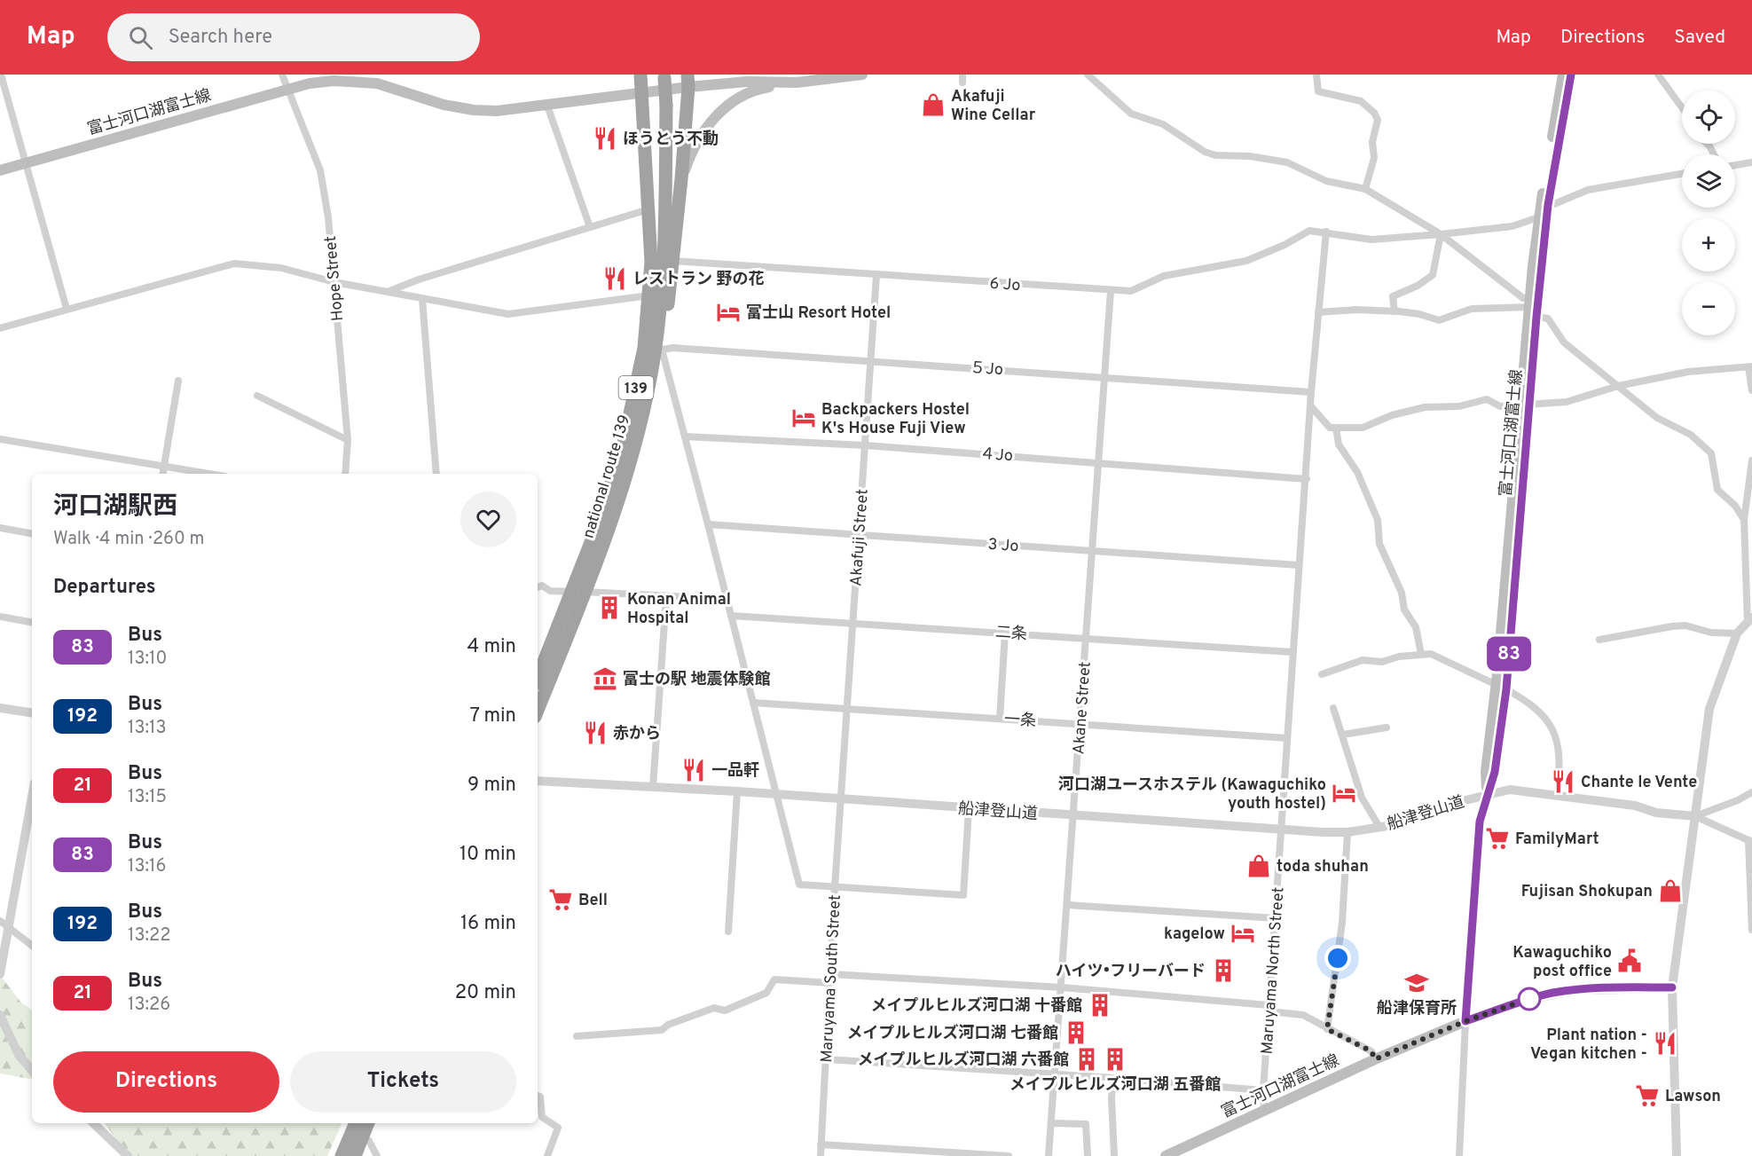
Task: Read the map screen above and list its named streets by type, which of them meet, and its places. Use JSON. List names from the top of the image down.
{
  "streets": {
    "highway": ["139", "national route 139"],
    "main road": ["富士河口湖富士線"],
    "street": [
      "Hope Street",
      "6 Jo",
      "５Jo",
      "４Jo",
      "Akafuji Street",
      "3 Jo",
      "二条",
      "Akane Street",
      "一条",
      "船津登山道",
      "Maruyama North Street",
      "Maruyama South Street"
    ]
  },
  "crossings": [
    ["富士河口湖富士線", "Hope Street"],
    ["富士河口湖富士線", "6 Jo"],
    ["富士河口湖富士線", "national route 139"],
    ["富士河口湖富士線", "船津登山道"],
    ["富士河口湖富士線", "Maruyama North Street"],
    ["6 Jo", "Akafuji Street"],
    ["6 Jo", "Akane Street"],
    ["6 Jo", "Maruyama North Street"],
    ["５Jo", "Akafuji Street"],
    ["５Jo", "Akane Street"],
    ["５Jo", "Maruyama North Street"],
    ["４Jo", "Akafuji Street"],
    ["４Jo", "Akane Street"],
    ["４Jo", "Maruyama North Street"],
    ["Akafuji Street", "3 Jo"],
    ["Akafuji Street", "二条"],
    ["Akafuji Street", "一条"],
    ["Akafuji Street", "船津登山道"],
    ["Akafuji Street", "Maruyama South Street"],
    ["3 Jo", "Akane Street"],
    ["3 Jo", "Maruyama North Street"],
    ["二条", "Akane Street"],
    ["二条", "Maruyama North Street"],
    ["Akane Street", "一条"],
    ["Akane Street", "船津登山道"],
    ["一条", "Maruyama North Street"],
    ["船津登山道", "Maruyama North Street"],
    ["船津登山道", "Maruyama South Street"]
  ],
  "places": {
    "shop": ["Akafuji Wine Cellar", "toda shuhan", "Fujisan Shokupan"],
    "restaurant": [
      "ほうとう不動",
      "レストラン 野の花",
      "赤から",
      "一品軒",
      "Chante le Vente",
      "Plant nation - Vegan kitchen -"
    ],
    "hotel": [
      "富士山 Resort Hotel",
      "Backpackers Hostel K's House Fuji View",
      "河口湖ユースホステル (Kawaguchiko youth hostel)",
      "kagelow"
    ],
    "building": [
      "Konan Animal Hospital",
      "ハイツ•フリーバード",
      "メイプルヒルズ河口湖 十番館",
      "メイプルヒルズ河口湖 七番館",
      "メイプルヒルズ河口湖 六番館",
      "メイプルヒルズ河口湖 五番館"
    ],
    "museum": ["富士の駅 地震体験館"],
    "supermarket": ["FamilyMart", "Bell", "Lawson"],
    "public building": ["Kawaguchiko post office"],
    "school or university": ["船津保育所"]
  },
  "lines": ["bus line 83"],
  "page": {
    "header": "Map",
    "search": "Search here",
    "nav": ["Map", "Directions", "Saved"],
    "on_map": "83",
    "map_buttons": ["+", "−"],
    "heading": [
      ["河口湖駅西", "Walk · 4 min · 260 m"],
      "Departures"
    ],
    "list": [
      {
        "mark": "83",
        "name": "Bus",
        "note": "13:10",
        "value": "4 min"
      },
      {
        "mark": "192",
        "name": "Bus",
        "note": "13:13",
        "value": "7 min"
      },
      {
        "mark": "21",
        "name": "Bus",
        "note": "13:15",
        "value": "9 min"
      },
      {
        "mark": "83",
        "name": "Bus",
        "note": "13:16",
        "value": "10 min"
      },
      {
        "mark": "192",
        "name": "Bus",
        "note": "13:22",
        "value": "16 min"
      },
      {
        "mark": "21",
        "name": "Bus",
        "note": "13:26",
        "value": "20 min"
      }
    ],
    "buttons": ["Directions", "Tickets"]
  }
}
